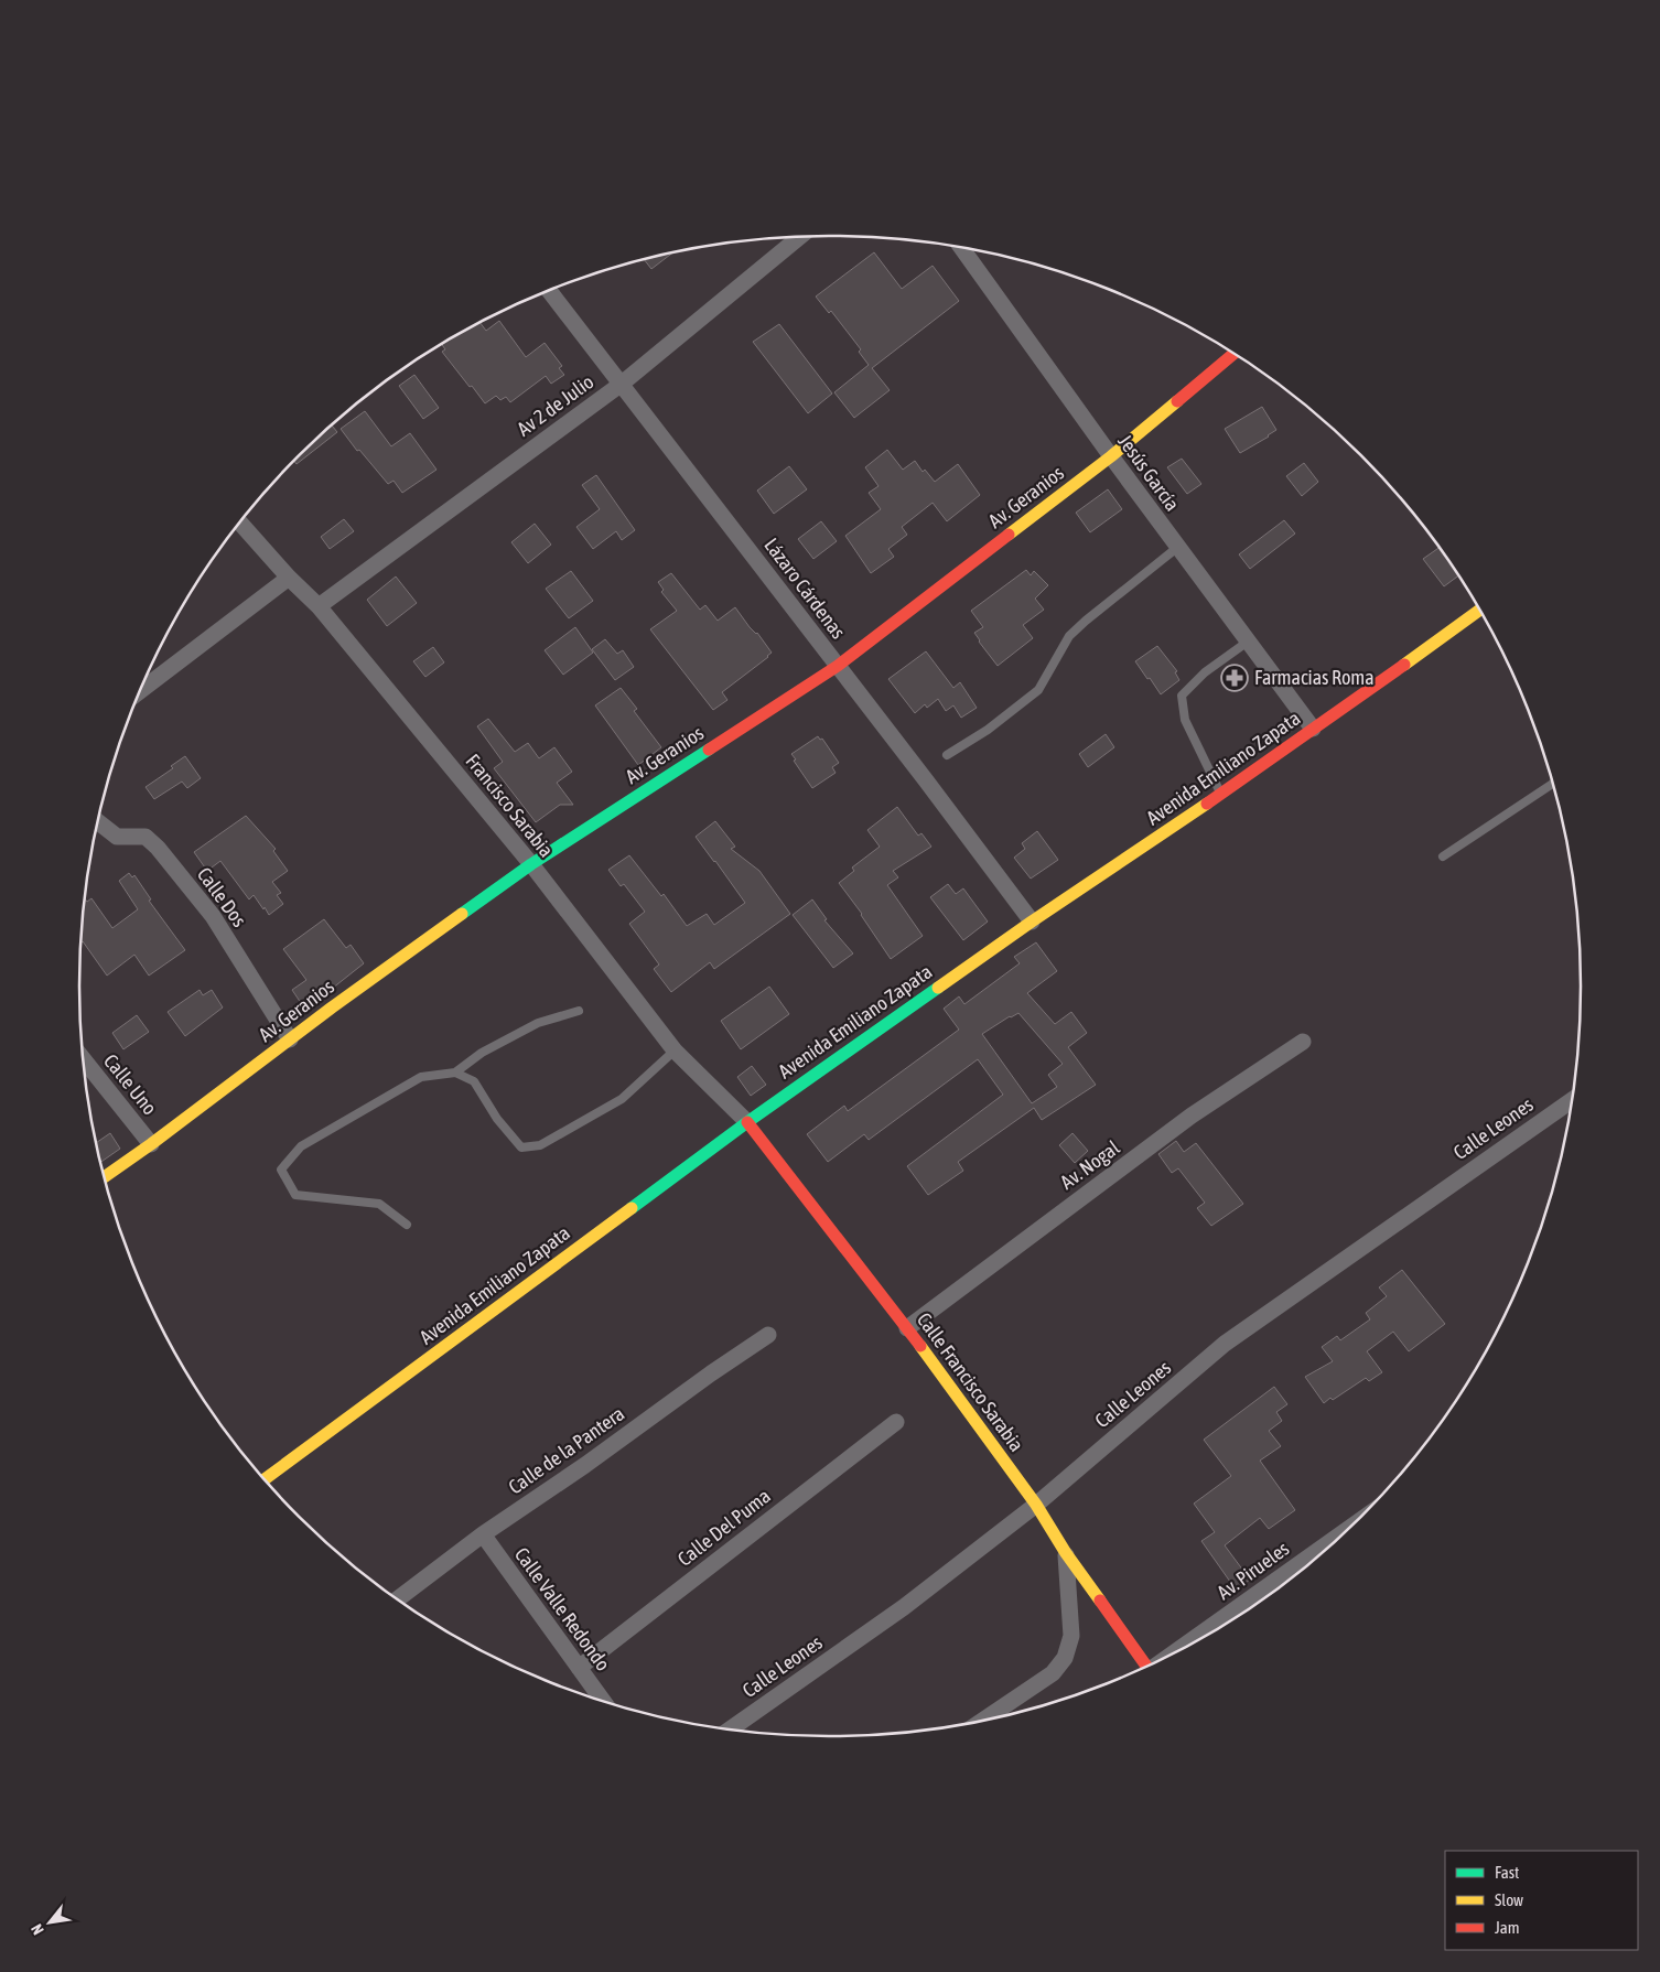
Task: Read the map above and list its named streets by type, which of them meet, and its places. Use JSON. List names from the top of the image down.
{
  "streets": {
    "street": [
      "Av 2 de Julio",
      "Jesús García",
      "Av. Geranios",
      "Lázaro Cárdenas",
      "Avenida Emiliano Zapata",
      "Francisco Sarabia",
      "Calle Dos",
      "Calle Uno",
      "Calle Leones",
      "Av. Nogal",
      "Calle Francisco Sarabia",
      "Calle de la Pantera",
      "Calle Del Puma",
      "Av. Pirueles",
      "Calle Valle Redondo"
    ]
  },
  "crossings": [
    ["Av 2 de Julio", "Lázaro Cárdenas"],
    ["Av 2 de Julio", "Francisco Sarabia"],
    ["Jesús García", "Av. Geranios"],
    ["Jesús García", "Avenida Emiliano Zapata"],
    ["Av. Geranios", "Lázaro Cárdenas"],
    ["Av. Geranios", "Francisco Sarabia"],
    ["Av. Geranios", "Calle Dos"],
    ["Av. Geranios", "Calle Uno"],
    ["Lázaro Cárdenas", "Avenida Emiliano Zapata"],
    ["Avenida Emiliano Zapata", "Francisco Sarabia"],
    ["Avenida Emiliano Zapata", "Calle Francisco Sarabia"],
    ["Francisco Sarabia", "Calle Francisco Sarabia"],
    ["Calle Leones", "Calle Francisco Sarabia"],
    ["Av. Nogal", "Calle Francisco Sarabia"],
    ["Calle de la Pantera", "Calle Valle Redondo"],
    ["Calle Del Puma", "Calle Valle Redondo"]
  ],
  "places": {
    "pharmacy": ["Farmacias Roma"]
  },
  "legend": ["Fast", "Slow", "Jam"],
  "north": "bottom left"
}
